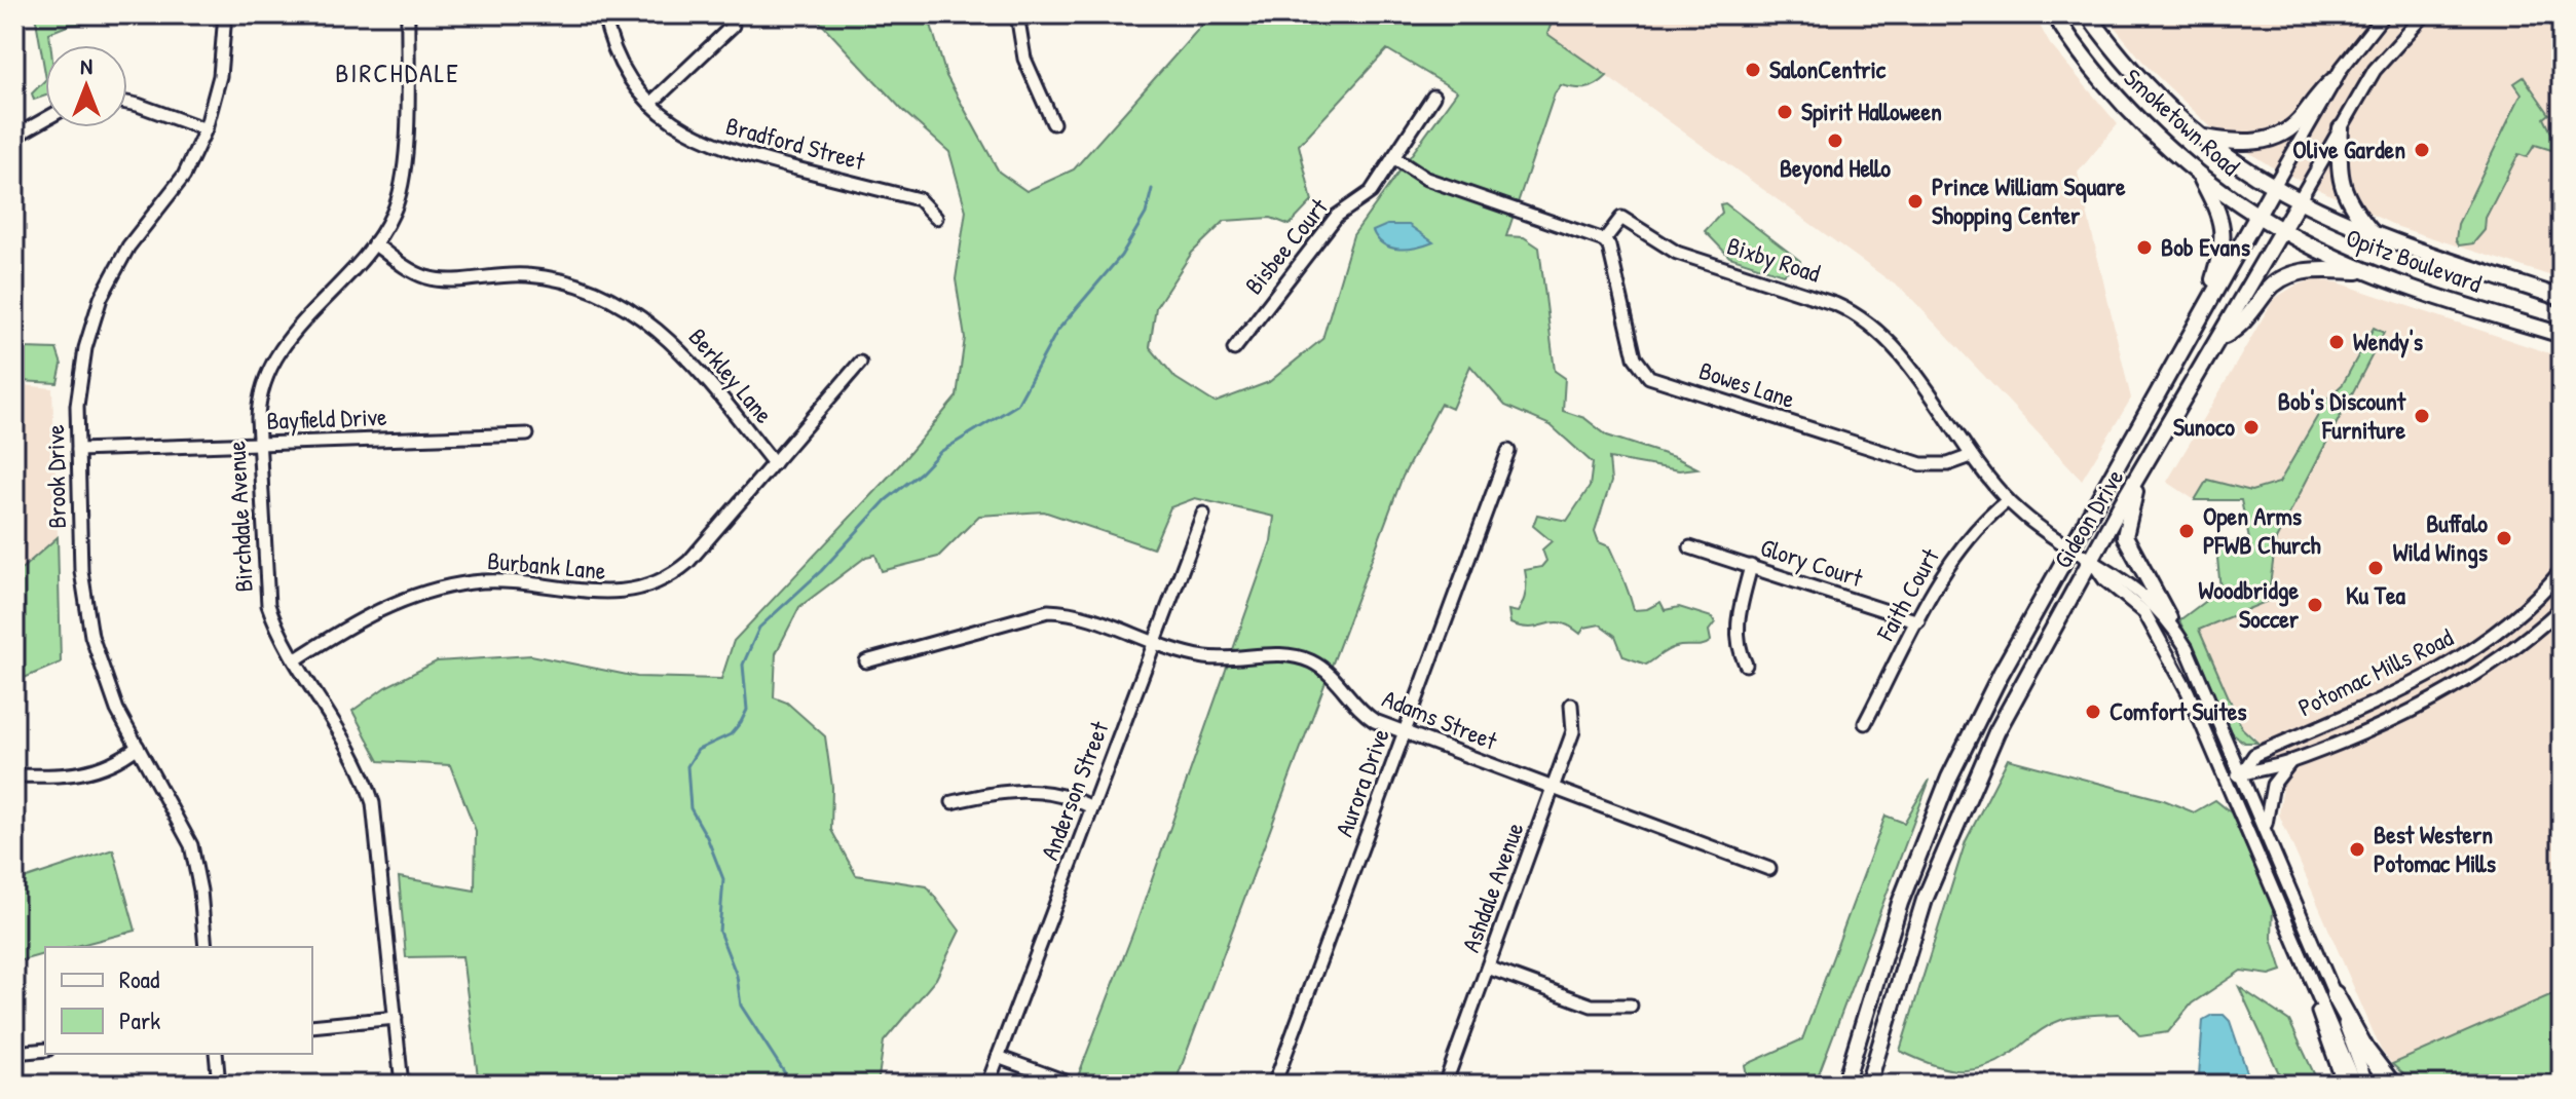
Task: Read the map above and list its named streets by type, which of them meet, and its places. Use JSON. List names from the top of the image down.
{
  "streets": {
    "main road": ["Smoketown Road", "Opitz Boulevard", "Gideon Drive"],
    "street": [
      "Bradford Street",
      "Bisbee Court",
      "Bixby Road",
      "Berkley Lane",
      "Bowes Lane",
      "Bayfield Drive",
      "Brook Drive",
      "Birchdale Avenue",
      "Glory Court",
      "Burbank Lane",
      "Faith Court",
      "Potomac Mills Road",
      "Adams Street",
      "Aurora Drive",
      "Anderson Street",
      "Ashdale Avenue"
    ]
  },
  "crossings": [
    ["Smoketown Road", "Opitz Boulevard"],
    ["Smoketown Road", "Gideon Drive"],
    ["Bixby Road", "Bowes Lane"],
    ["Bixby Road", "Gideon Drive"],
    ["Bixby Road", "Faith Court"],
    ["Opitz Boulevard", "Gideon Drive"],
    ["Berkley Lane", "Birchdale Avenue"],
    ["Berkley Lane", "Burbank Lane"],
    ["Bayfield Drive", "Brook Drive"],
    ["Bayfield Drive", "Birchdale Avenue"],
    ["Birchdale Avenue", "Burbank Lane"],
    ["Glory Court", "Faith Court"],
    ["Adams Street", "Aurora Drive"],
    ["Adams Street", "Anderson Street"],
    ["Adams Street", "Ashdale Avenue"]
  ],
  "districts": ["BIRCHDALE"],
  "places": [
    "SalonCentric",
    "Spirit Halloween",
    "Beyond Hello",
    "Olive Garden",
    "Prince William Square Shopping Center",
    "Bob Evans",
    "Wendy's",
    "Bob's Discount Furniture",
    "Sunoco",
    "Open Arms PFWB Church",
    "Buffalo Wild Wings",
    "Ku Tea",
    "Woodbridge Soccer",
    "Comfort Suites",
    "Best Western Potomac Mills"
  ],
  "legend": ["Road", "Park"],
  "north": "top"
}
